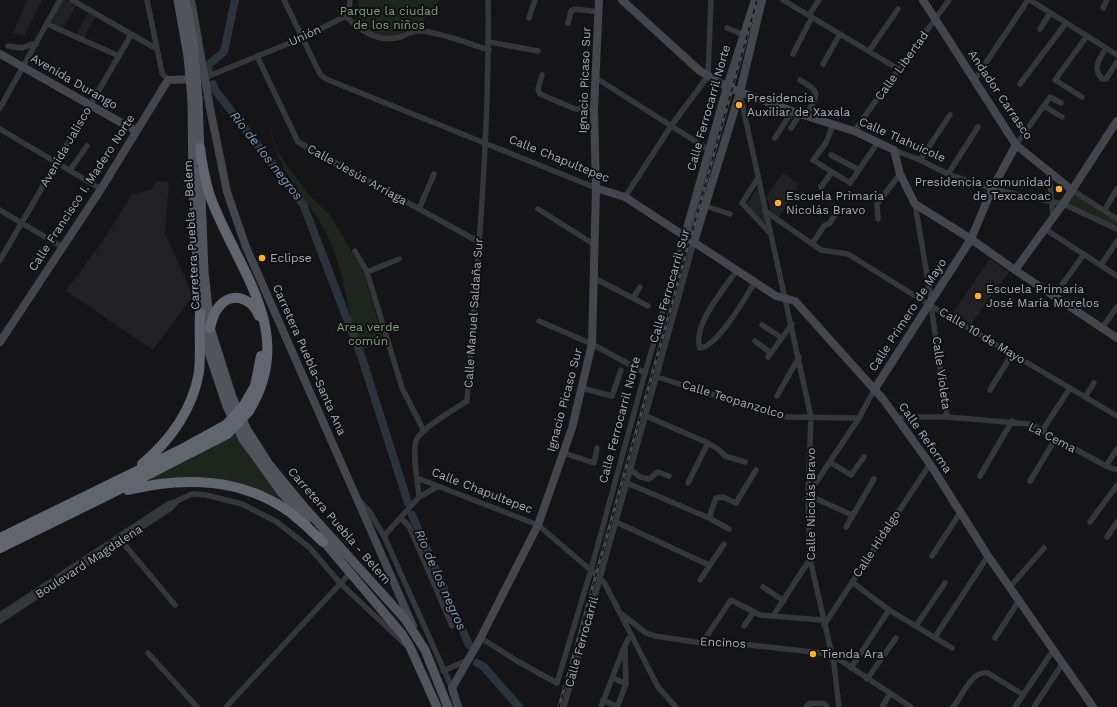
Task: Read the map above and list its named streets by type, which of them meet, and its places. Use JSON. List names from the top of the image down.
{
  "streets": {
    "main road": [
      "Ignacio Picaso Sur",
      "Avenida Durango",
      "Andador Carrasco",
      "Calle Ferrocarril Norte",
      "Calle Tlahuicole",
      "Calle Chapultepec",
      "Calle Francisco I. Madero Norte",
      "Carretera Puebla - Belem",
      "Calle Ferrocarril Sur",
      "Calle Primero de Mayo",
      "Carretera Puebla-Santa Ana",
      "Calle Reforma"
    ],
    "street": [
      "Unión",
      "Calle Libertad",
      "Avenida Jalisco",
      "Calle Jesús Arriaga",
      "Calle Manuel Saldaña Sur",
      "Calle 10 de Mayo",
      "Calle Violeta",
      "Calle Teopanzolco",
      "La Cema",
      "Calle Nicolás Bravo",
      "Calle Hidalgo",
      "Boulevard Magdalena",
      "Calle Ferrocarril",
      "Encinos"
    ]
  },
  "crossings": [
    ["Unión", "Calle Chapultepec"],
    ["Unión", "Calle Jesús Arriaga"],
    ["Unión", "Carretera Puebla-Santa Ana"],
    ["Calle Libertad", "Andador Carrasco"],
    ["Calle Libertad", "Calle Tlahuicole"],
    ["Ignacio Picaso Sur", "Calle Chapultepec"],
    ["Ignacio Picaso Sur", "Calle Ferrocarril"],
    ["Avenida Durango", "Avenida Jalisco"],
    ["Avenida Durango", "Calle Francisco I. Madero Norte"],
    ["Andador Carrasco", "Calle Primero de Mayo"],
    ["Calle Ferrocarril Norte", "Calle Tlahuicole"],
    ["Calle Ferrocarril Norte", "Calle Chapultepec"],
    ["Calle Ferrocarril Norte", "Calle Reforma"],
    ["Calle Ferrocarril Norte", "Calle Ferrocarril"],
    ["Calle Tlahuicole", "Calle Ferrocarril Sur"],
    ["Calle Tlahuicole", "Calle Primero de Mayo"],
    ["Calle Tlahuicole", "Calle Nicolás Bravo"],
    ["Calle Chapultepec", "Calle Ferrocarril Sur"],
    ["Calle Chapultepec", "Calle Manuel Saldaña Sur"],
    ["Calle Chapultepec", "Calle Reforma"],
    ["Calle Chapultepec", "Calle Ferrocarril"],
    ["Calle Chapultepec", "Encinos"],
    ["Calle Jesús Arriaga", "Calle Manuel Saldaña Sur"],
    ["Carretera Puebla - Belem", "Carretera Puebla-Santa Ana"],
    ["Calle Ferrocarril Sur", "Calle Teopanzolco"],
    ["Calle Ferrocarril Sur", "Calle Reforma"],
    ["Calle Ferrocarril Sur", "Calle Nicolás Bravo"],
    ["Calle Ferrocarril Sur", "Calle Ferrocarril"],
    ["Calle Primero de Mayo", "Calle 10 de Mayo"],
    ["Calle Primero de Mayo", "Calle Violeta"],
    ["Calle Primero de Mayo", "Calle Teopanzolco"],
    ["Calle Primero de Mayo", "Calle Reforma"],
    ["Calle Primero de Mayo", "Calle Nicolás Bravo"],
    ["Calle 10 de Mayo", "Calle Violeta"],
    ["Calle 10 de Mayo", "Calle Nicolás Bravo"],
    ["Calle Violeta", "La Cema"],
    ["Calle Teopanzolco", "Calle Nicolás Bravo"],
    ["Calle Reforma", "Calle Nicolás Bravo"],
    ["Calle Reforma", "Calle Hidalgo"],
    ["Calle Nicolás Bravo", "Calle Hidalgo"],
    ["Calle Nicolás Bravo", "Encinos"]
  ],
  "water": ["Rio de los negros"],
  "parks": ["Parque la ciudad de los niños", "Area verde común"],
  "places": [
    "Presidencia Auxiliar de Xaxala",
    "Presidencia comunidad de Texcacoac",
    "Escuela Primaria Nicolás Bravo",
    "Eclipse",
    "Escuela Primaria José María Morelos",
    "Tienda Ara"
  ]
}
